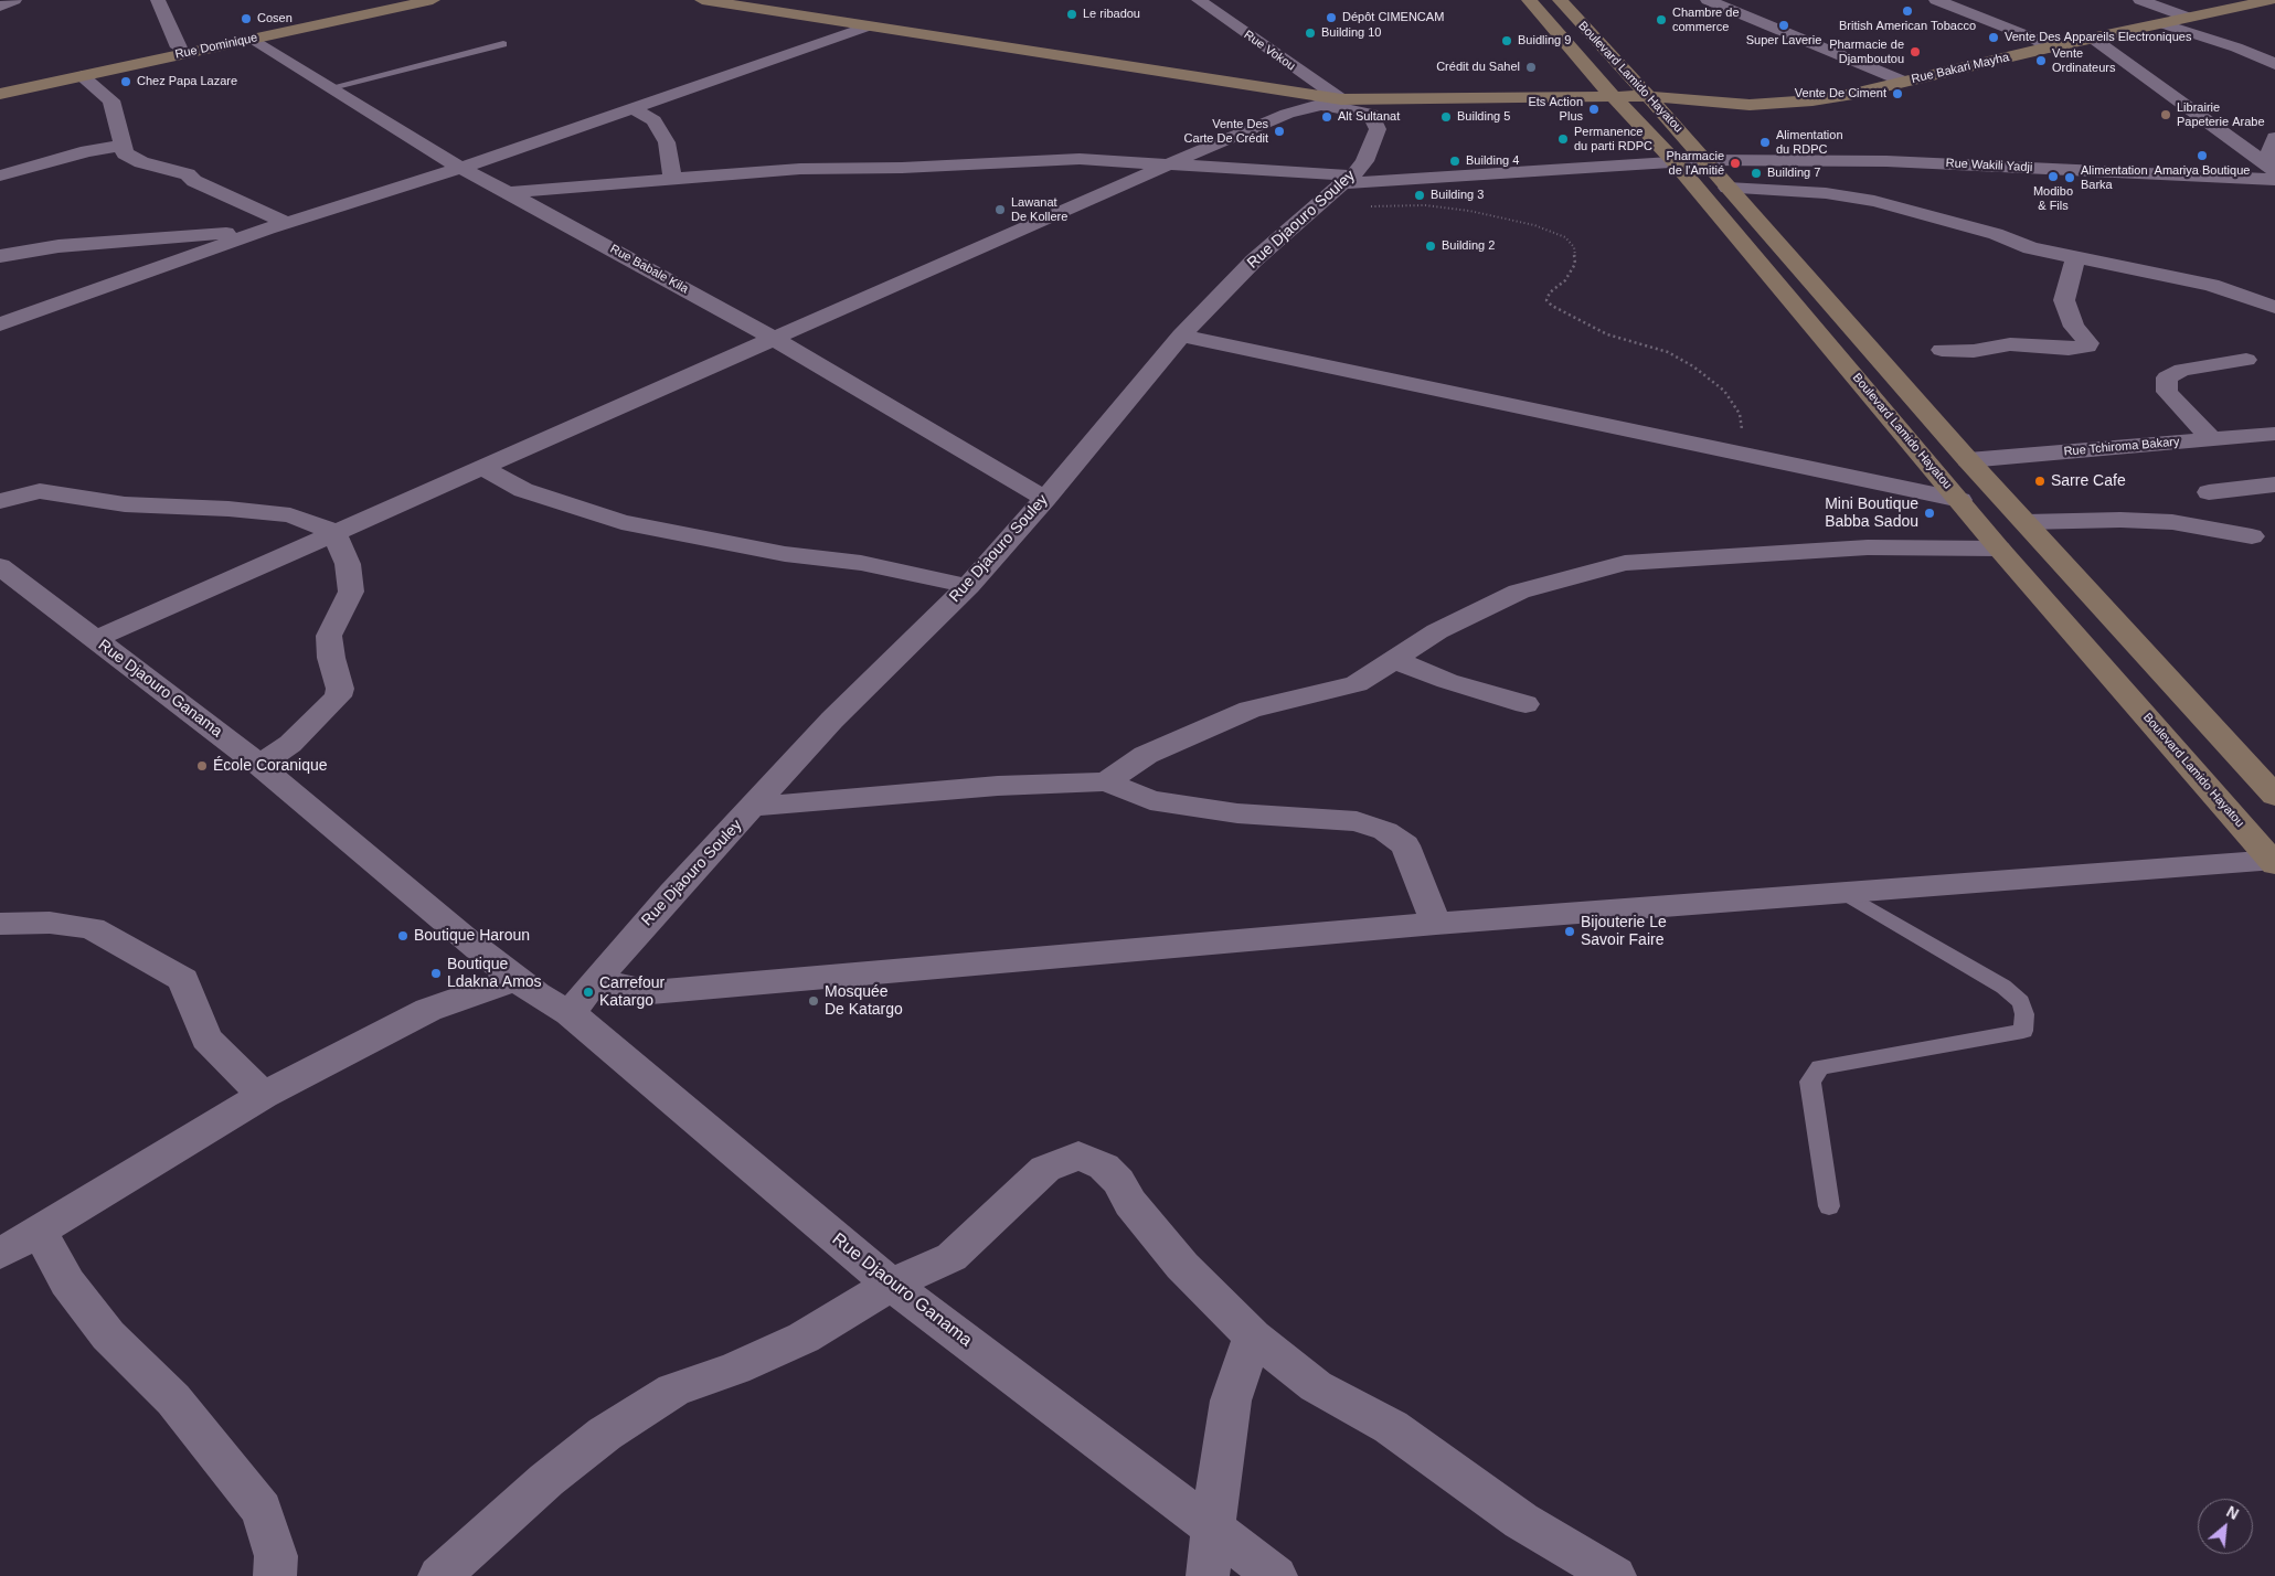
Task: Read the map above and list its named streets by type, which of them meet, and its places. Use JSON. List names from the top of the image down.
{
  "streets": {
    "main road": ["Rue Dominique", "Rue Bakari Mayha", "Boulevard Lamido Hayatou"],
    "street": [
      "Rue Vokou",
      "Rue Wakili Yadji",
      "Rue Djaouro Souley",
      "Rue Babale Kila",
      "Rue Tchiroma Bakary",
      "Rue Djaouro Ganama"
    ]
  },
  "crossings": [
    ["Rue Dominique", "Rue Babale Kila"],
    ["Rue Vokou", "Rue Bakari Mayha"],
    ["Rue Vokou", "Rue Djaouro Souley"],
    ["Rue Bakari Mayha", "Boulevard Lamido Hayatou"],
    ["Rue Bakari Mayha", "Rue Djaouro Souley"],
    ["Boulevard Lamido Hayatou", "Rue Wakili Yadji"],
    ["Boulevard Lamido Hayatou", "Rue Tchiroma Bakary"],
    ["Rue Wakili Yadji", "Rue Djaouro Souley"],
    ["Rue Wakili Yadji", "Rue Babale Kila"],
    ["Rue Djaouro Souley", "Rue Babale Kila"],
    ["Rue Djaouro Souley", "Rue Djaouro Ganama"]
  ],
  "places": [
    "British American Tobacco",
    "Le ribadou",
    "Dépôt CIMENCAM",
    "Cosen",
    "Chambre de commerce",
    "Super Laverie",
    "Building 10",
    "Vente Des Appareils Electroniques",
    "Buidling 9",
    "Pharmacie de Djamboutou",
    "Vente Ordinateurs",
    "Crédit du Sahel",
    "Chez Papa Lazare",
    "Vente De Ciment",
    "Ets Action Plus",
    "Librairie Papeterie Arabe",
    "Alt Sultanat",
    "Building 5",
    "Vente Des Carte De Crédit",
    "Permanence du parti RDPC",
    "Alimentation du RDPC",
    "Amariya Boutique",
    "Building 4",
    "Pharmacie de l'Amitié",
    "Building 7",
    "Modibo & Fils",
    "Alimentation Barka",
    "Building 3",
    "Lawanat De Kollere",
    "Building 2",
    "Sarre Cafe",
    "Mini Boutique Babba Sadou",
    "École Coranique",
    "Bijouterie Le Savoir Faire",
    "Boutique Haroun",
    "Boutique Ldakna Amos",
    "Carrefour Katargo",
    "Mosquée De Katargo"
  ],
  "north": "top right"
}
